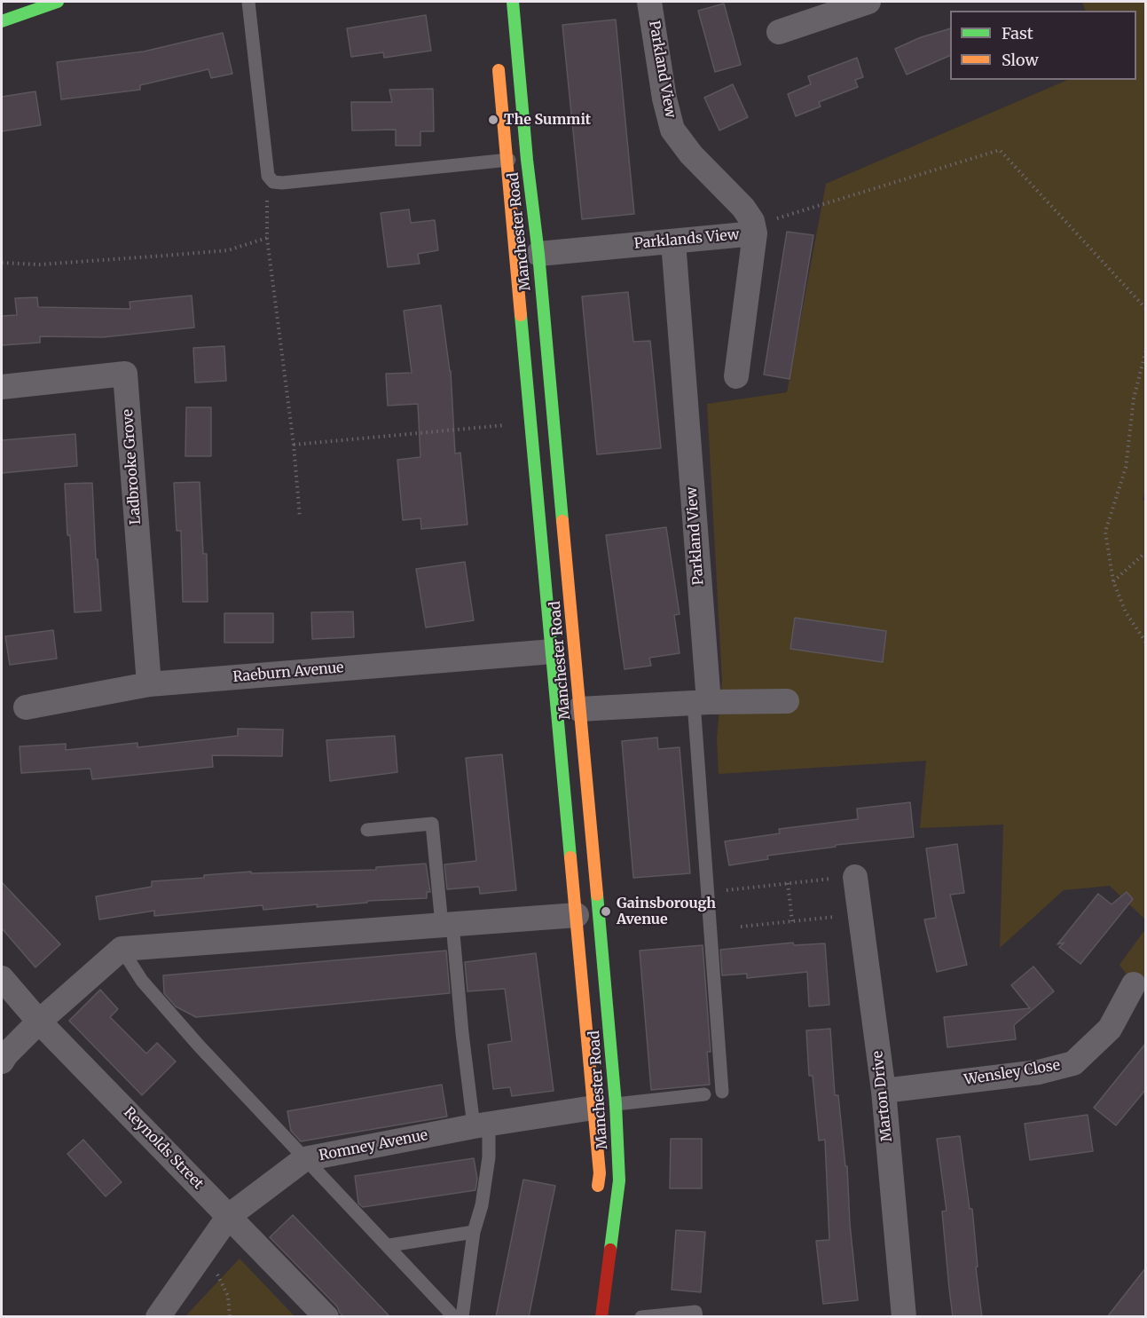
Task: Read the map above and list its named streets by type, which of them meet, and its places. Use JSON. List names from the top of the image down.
{
  "streets": {
    "main road": ["Manchester Road"],
    "street": [
      "Parkland View",
      "Parklands View",
      "Ladbrooke Grove",
      "Raeburn Avenue",
      "Wensley Close",
      "Marton Drive",
      "Romney Avenue",
      "Reynolds Street"
    ]
  },
  "crossings": [
    ["Parkland View", "Parklands View"],
    ["Manchester Road", "Parklands View"],
    ["Manchester Road", "Raeburn Avenue"],
    ["Manchester Road", "Romney Avenue"],
    ["Ladbrooke Grove", "Raeburn Avenue"],
    ["Wensley Close", "Marton Drive"],
    ["Romney Avenue", "Reynolds Street"]
  ],
  "places": ["The Summit", "Gainsborough Avenue"],
  "legend": ["Fast", "Slow"]
}
